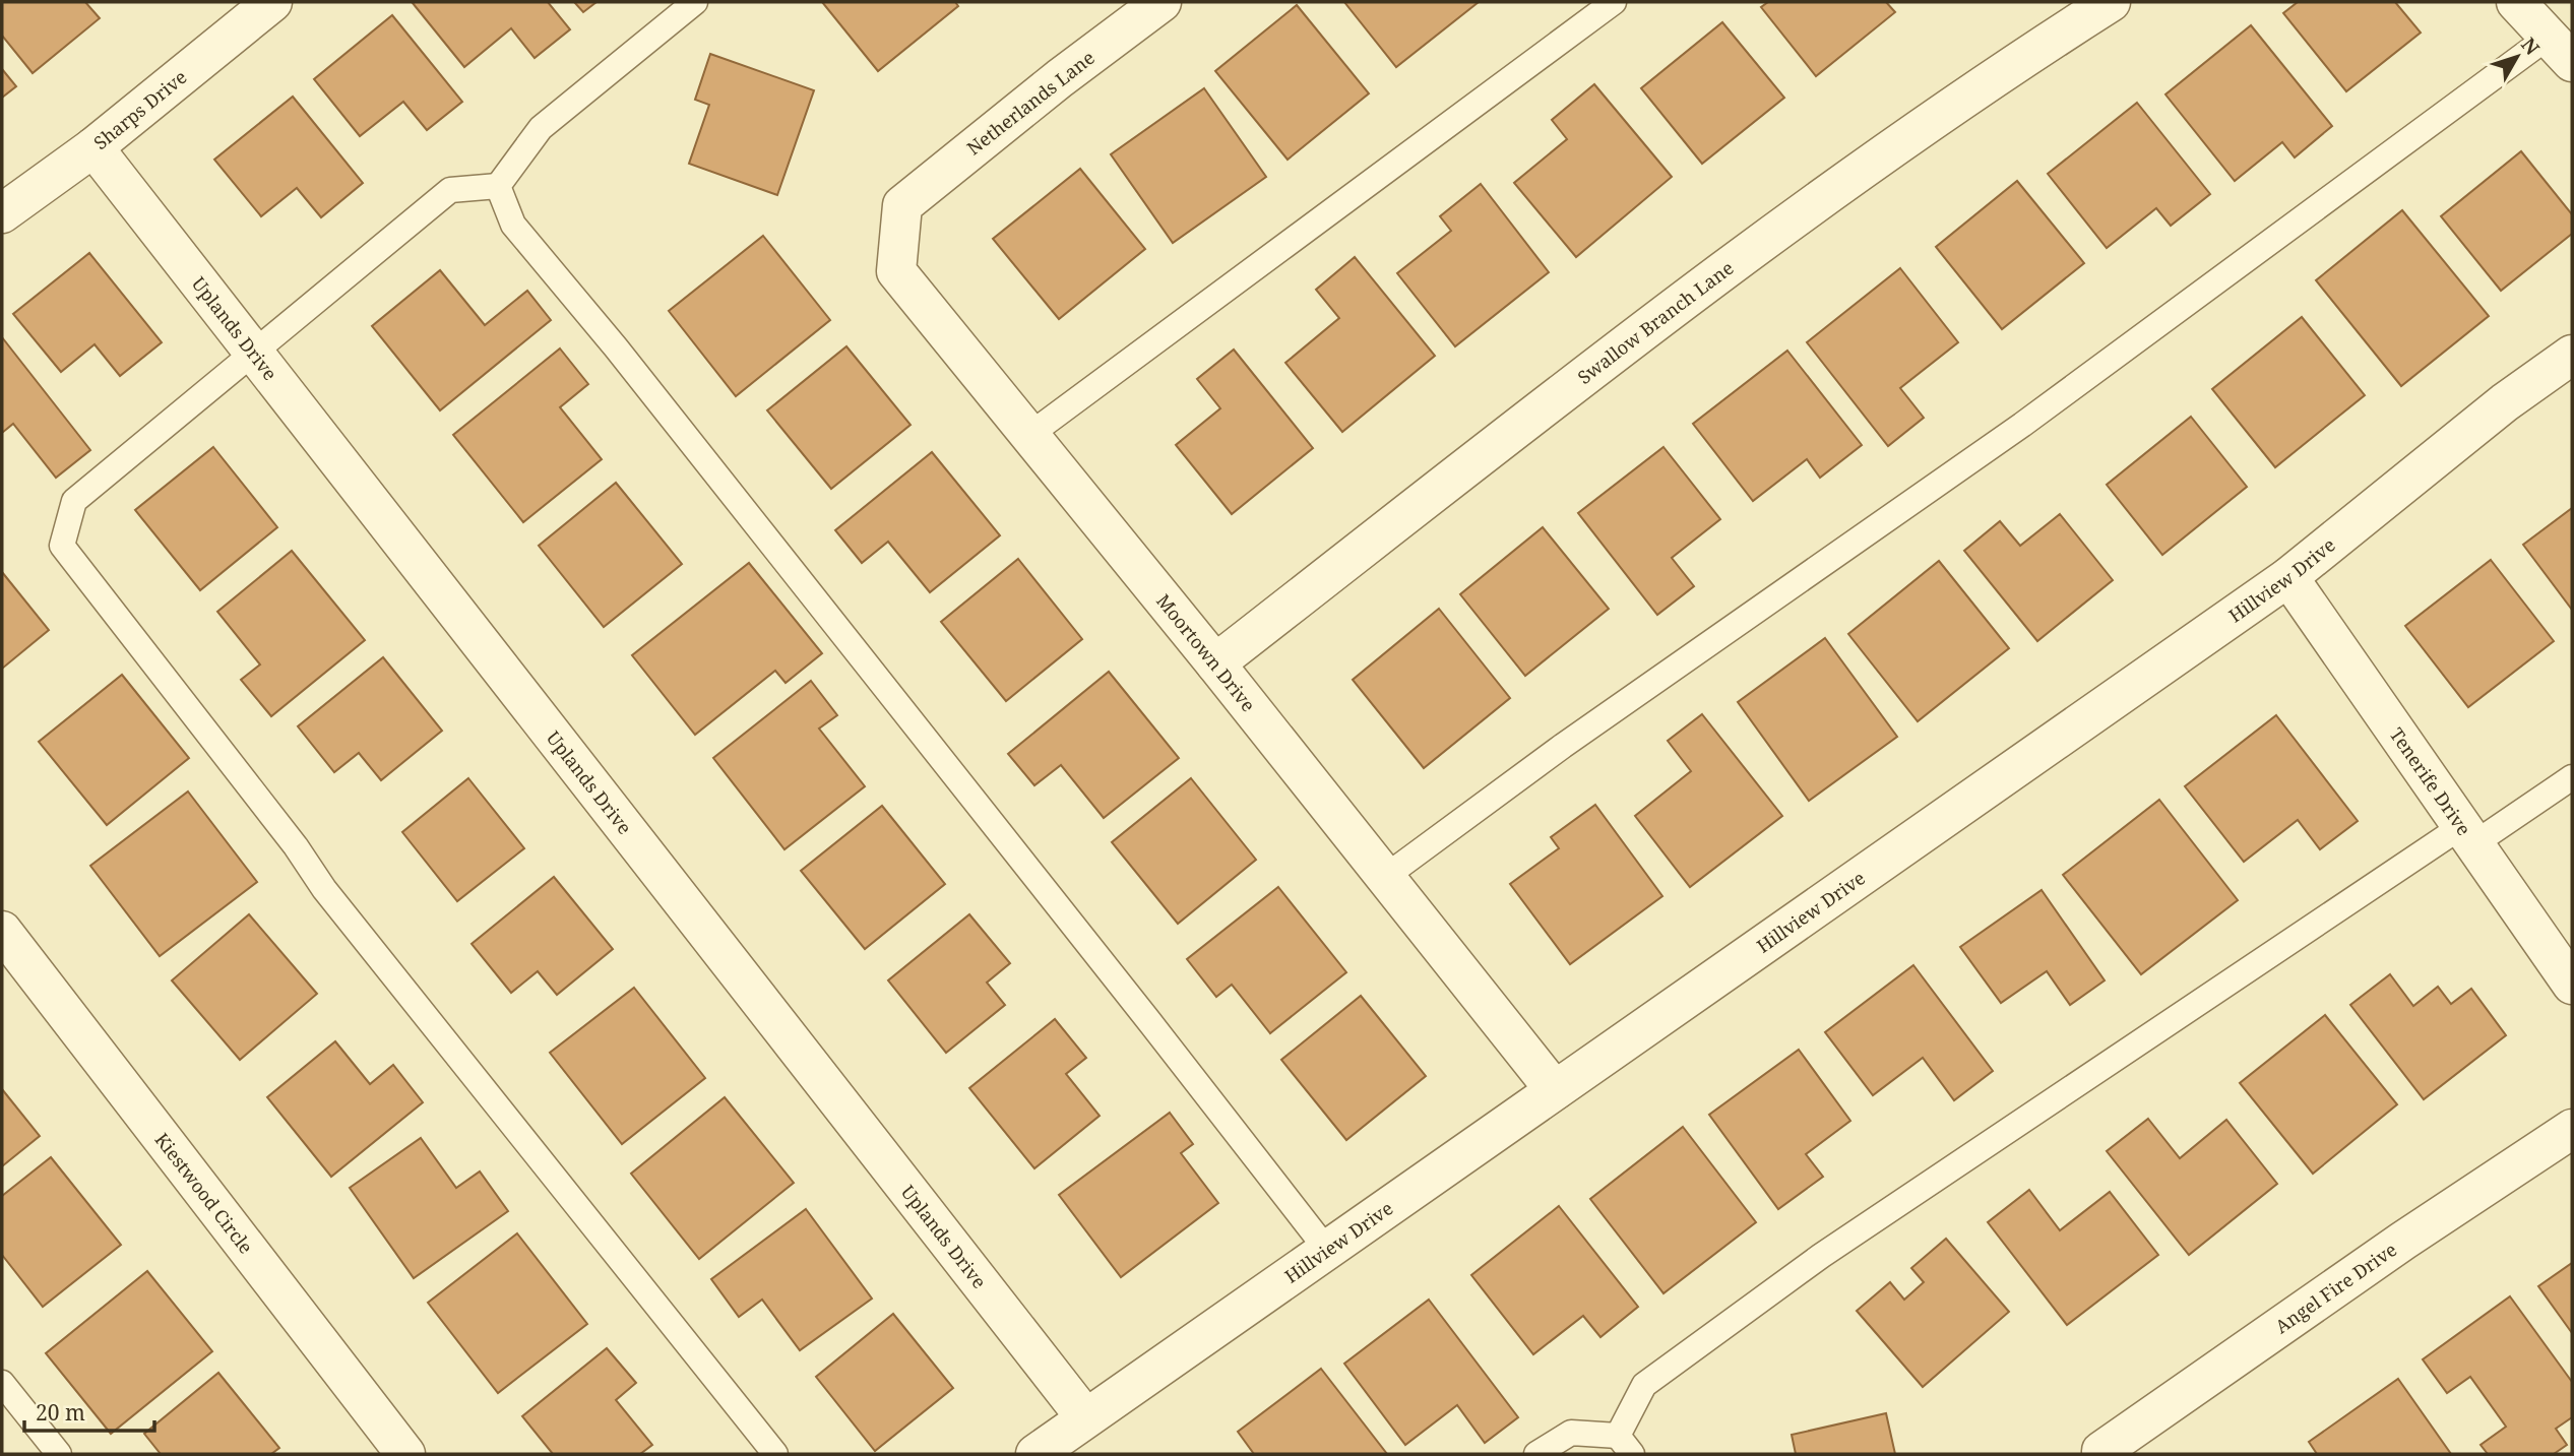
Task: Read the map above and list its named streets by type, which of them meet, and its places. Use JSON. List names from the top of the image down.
{
  "streets": {
    "street": [
      "Netherlands Lane",
      "Sharps Drive",
      "Swallow Branch Lane",
      "Uplands Drive",
      "Hillview Drive",
      "Moortown Drive",
      "Tenerife Drive",
      "Kiestwood Circle",
      "Angel Fire Drive"
    ]
  },
  "crossings": [
    ["Netherlands Lane", "Moortown Drive"],
    ["Sharps Drive", "Uplands Drive"],
    ["Swallow Branch Lane", "Moortown Drive"],
    ["Uplands Drive", "Hillview Drive"],
    ["Hillview Drive", "Moortown Drive"],
    ["Hillview Drive", "Tenerife Drive"]
  ],
  "scale_bar": "20 m",
  "north": "top right"
}
